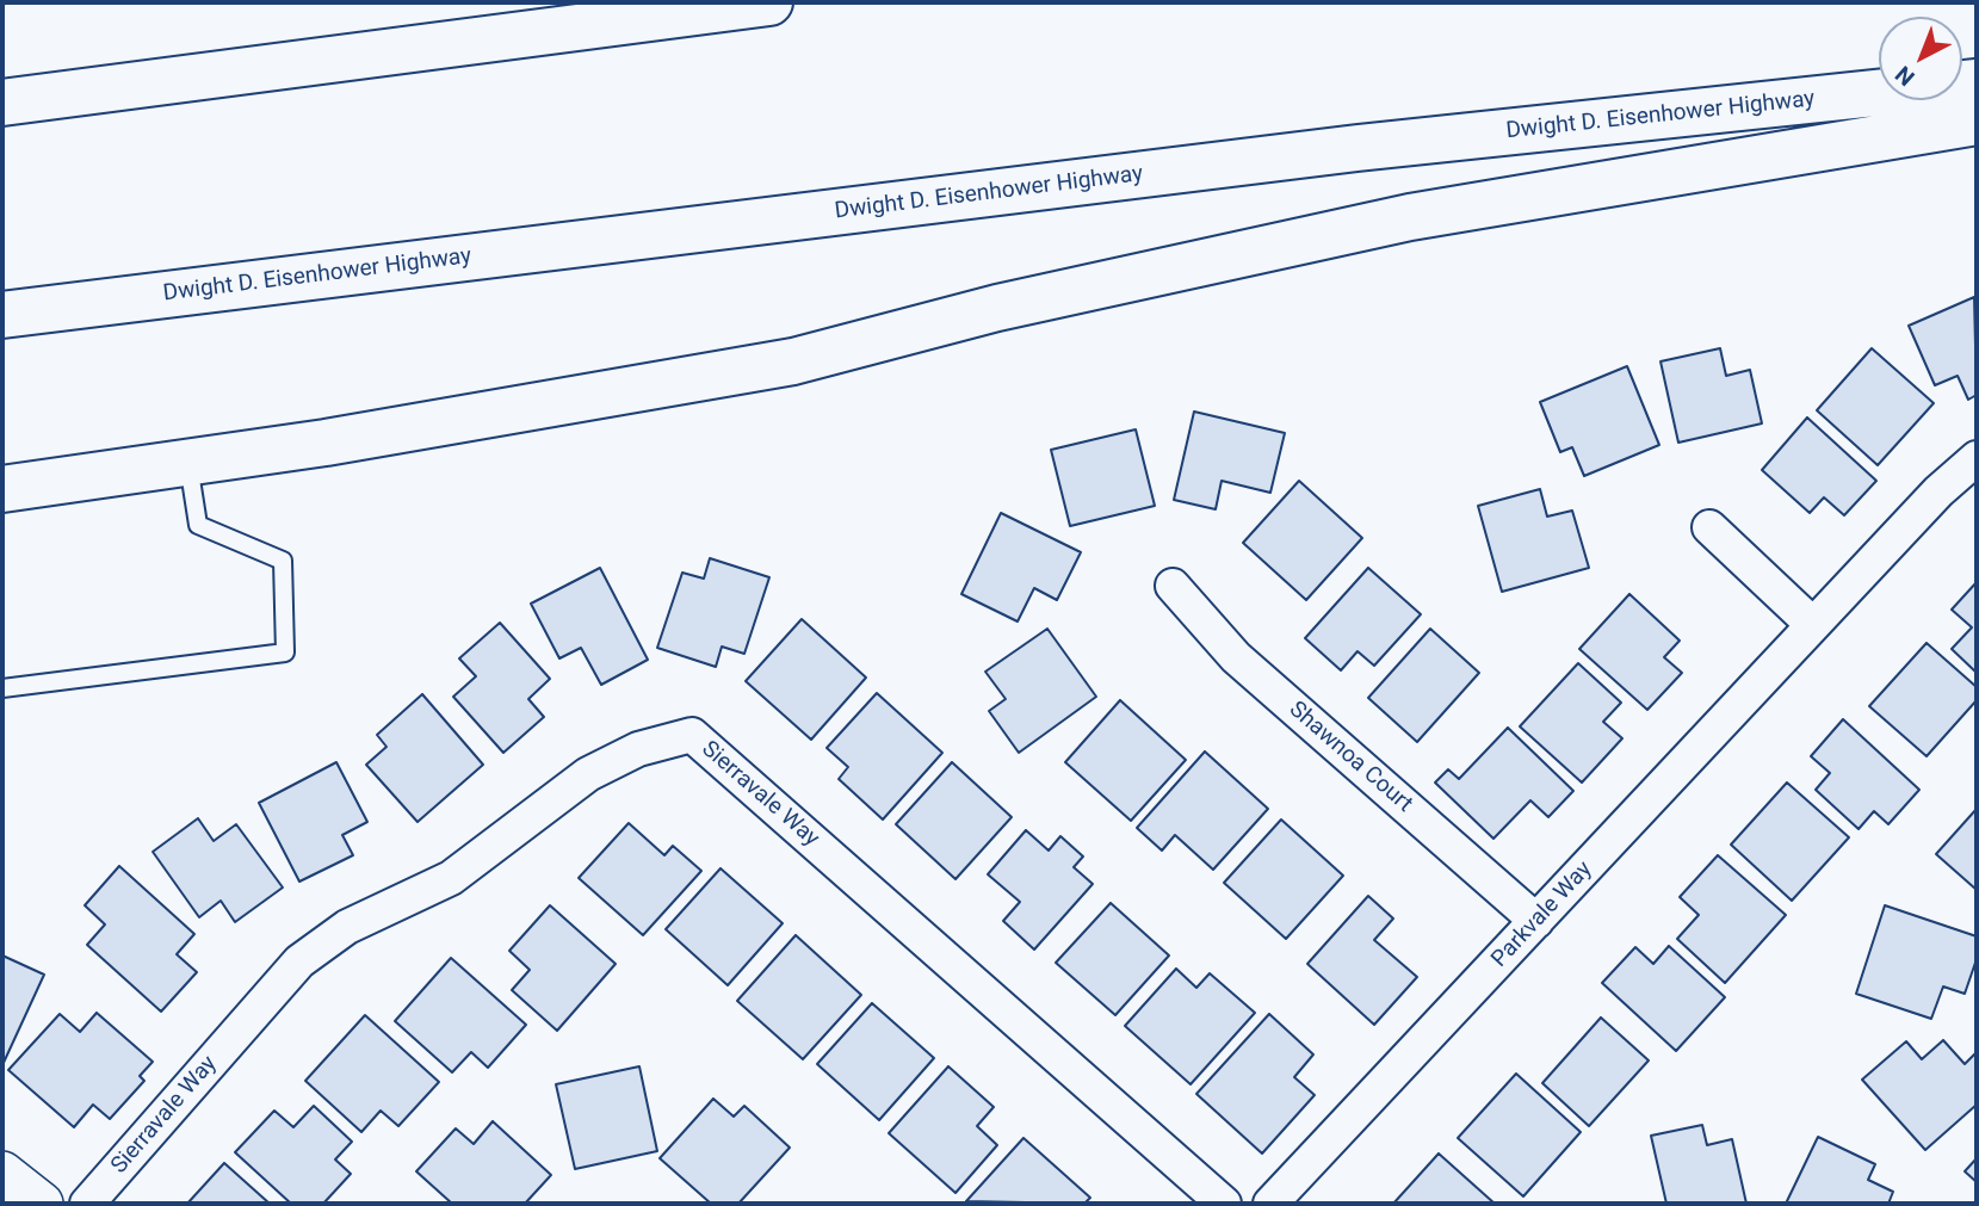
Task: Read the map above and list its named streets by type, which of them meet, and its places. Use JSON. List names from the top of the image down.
{
  "streets": {
    "highway": ["Dwight D. Eisenhower Highway"],
    "street": ["Shawnoa Court", "Sierravale Way", "Parkvale Way"]
  },
  "crossings": [
    ["Shawnoa Court", "Parkvale Way"]
  ],
  "north": "bottom left"
}
